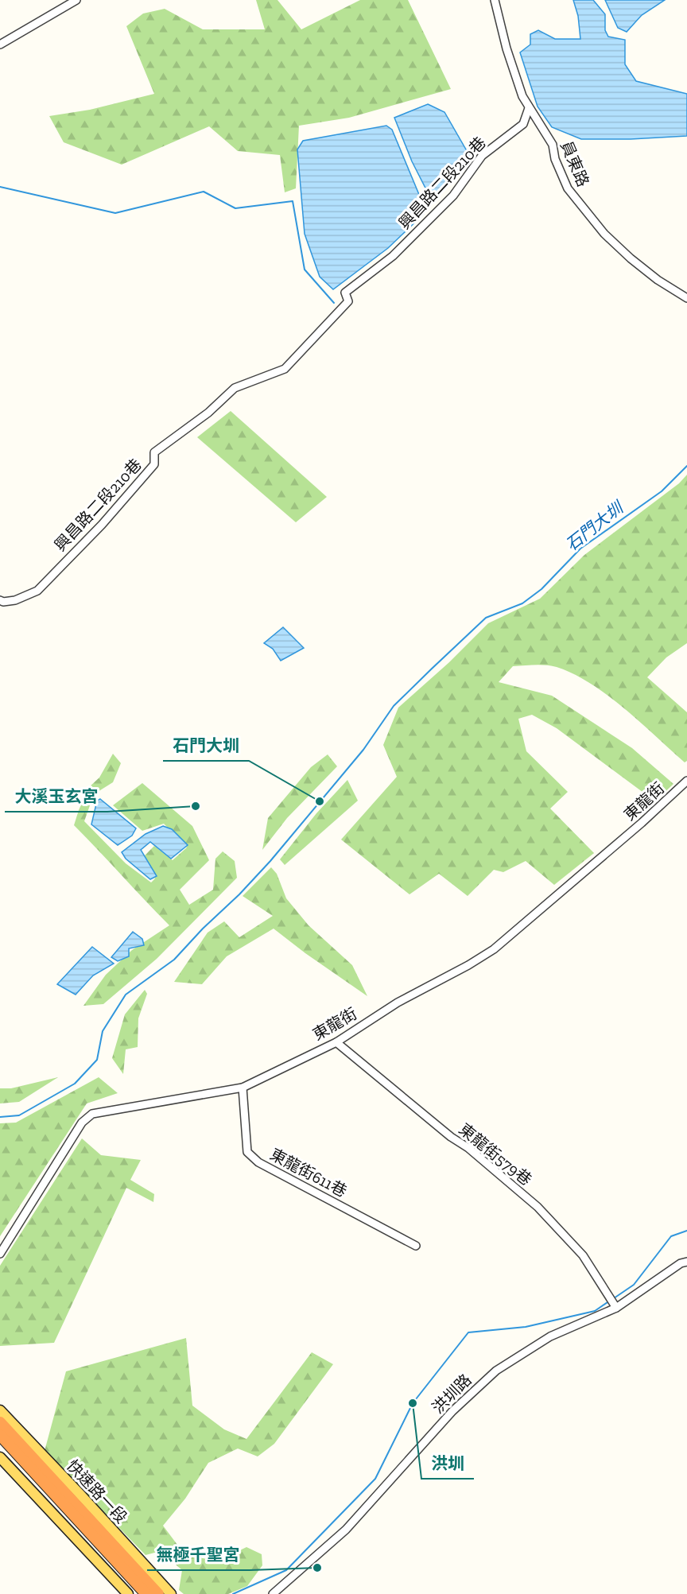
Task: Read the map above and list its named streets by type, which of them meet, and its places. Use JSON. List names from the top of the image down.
{
  "streets": {
    "main road": ["快速路一段"],
    "street": [
      "員東路",
      "興昌路二段210巷",
      "東龍街",
      "東龍街579巷",
      "東龍街611巷",
      "洪圳路"
    ]
  },
  "crossings": [
    ["員東路", "興昌路二段210巷"],
    ["東龍街", "東龍街579巷"],
    ["東龍街", "東龍街611巷"],
    ["東龍街579巷", "洪圳路"]
  ],
  "water": ["石門大圳"],
  "places": [
    "石門大圳",
    "大溪玉玄宮",
    "洪圳",
    "無極千聖宮"
  ]
}
